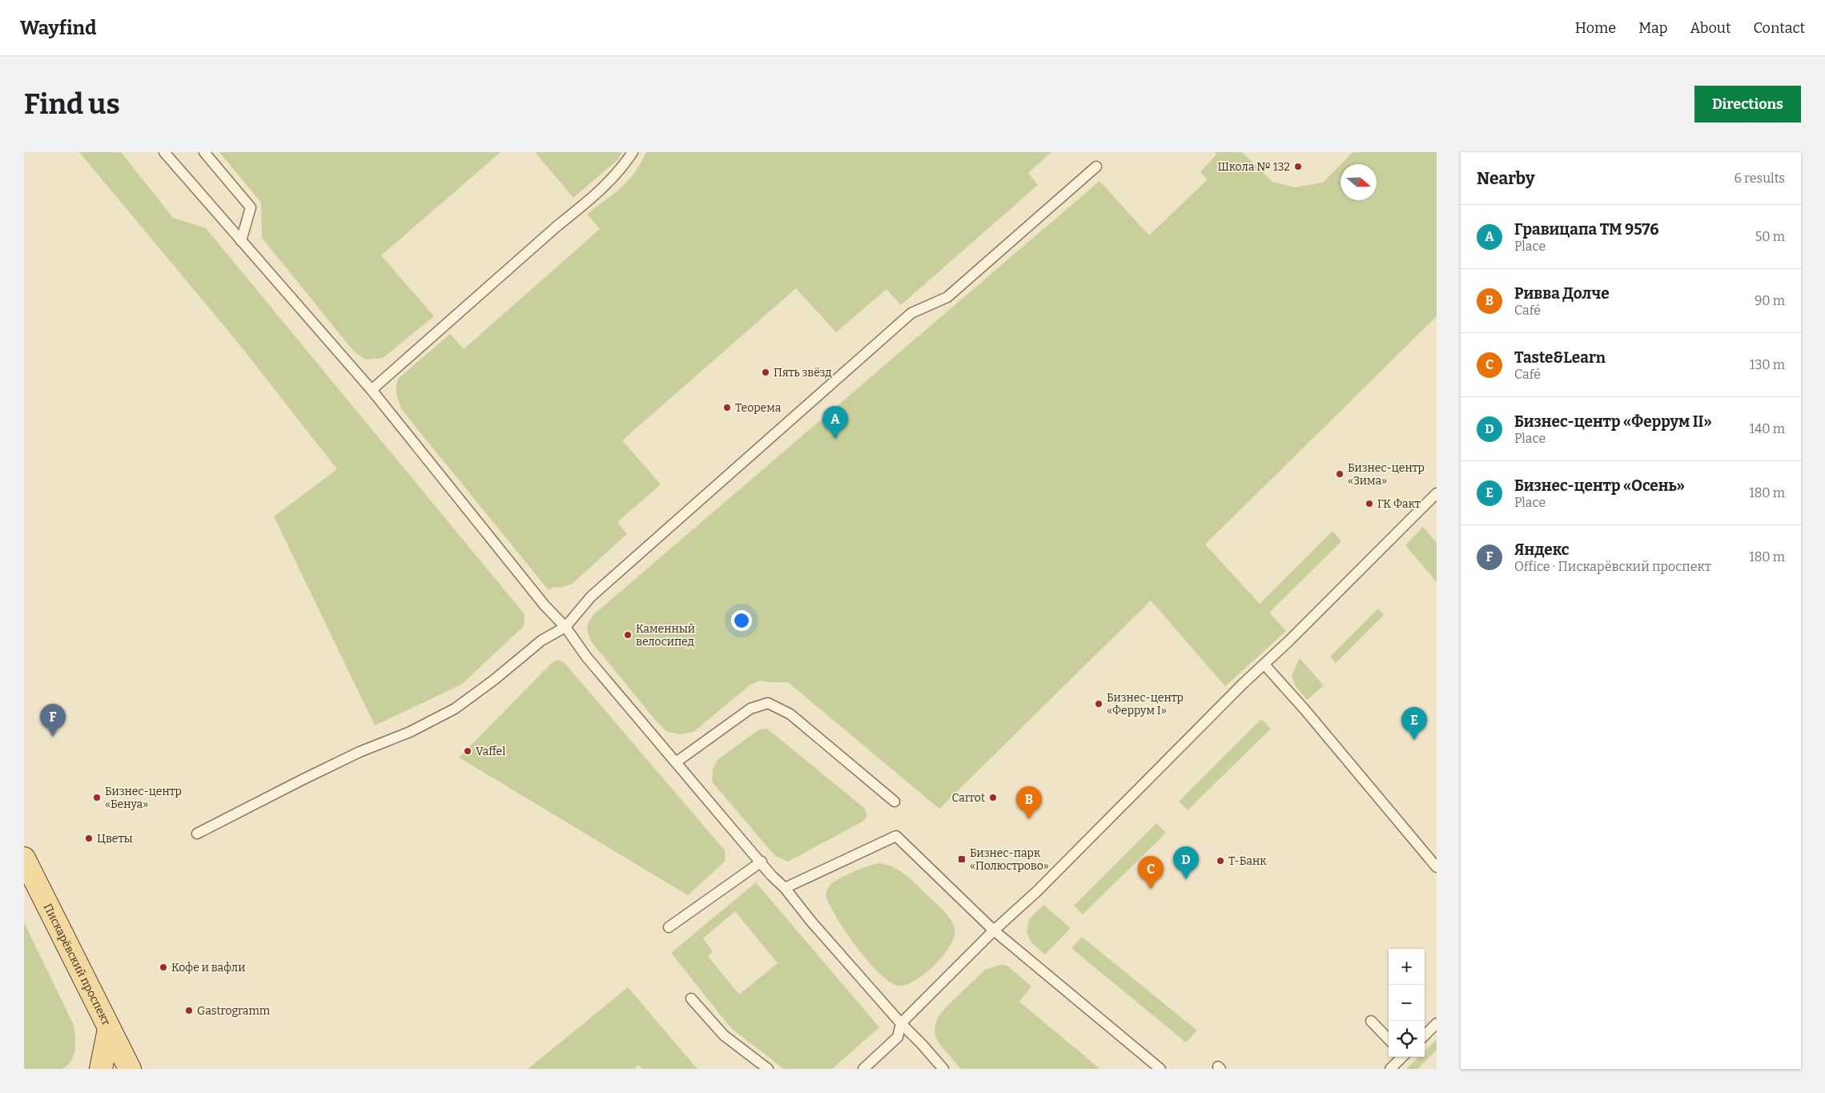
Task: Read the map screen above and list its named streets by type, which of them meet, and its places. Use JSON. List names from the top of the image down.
{
  "streets": {
    "main road": ["Пискарёвский проспект"]
  },
  "places": {
    "other": [
      "Школа № 132",
      "Пять звёзд",
      "Теорема",
      "Бизнес-центр «Зима»",
      "ГК Факт",
      "Каменный велосипед",
      "Бизнес-центр «Феррум I»",
      "Vaffel",
      "Бизнес-центр «Бенуа»",
      "Carrot",
      "Цветы",
      "Т-Банк",
      "Кофе и вафли",
      "Gastrogramm"
    ],
    "transit": ["Бизнес-парк «Полюстрово»"]
  },
  "north": "right",
  "page": {
    "header": "Wayfind",
    "nav": [
      "Home",
      "Map",
      "About",
      "Contact"
    ],
    "buttons": "Directions",
    "title": "Find us",
    "heading": ["Nearby", "6 results"],
    "list": [
      {
        "mark": "A",
        "name": "Гравицапа ТМ 9576",
        "note": "Place",
        "value": "50 m"
      },
      {
        "mark": "B",
        "name": "Ривва Долче",
        "note": "Café",
        "value": "90 m"
      },
      {
        "mark": "C",
        "name": "Taste&Learn",
        "note": "Café",
        "value": "130 m"
      },
      {
        "mark": "D",
        "name": "Бизнес-центр «Феррум II»",
        "note": "Place",
        "value": "140 m"
      },
      {
        "mark": "E",
        "name": "Бизнес-центр «Осень»",
        "note": "Place",
        "value": "180 m"
      },
      {
        "mark": "F",
        "name": "Яндекс",
        "note": "Office · Пискарёвский проспект",
        "value": "180 m"
      }
    ],
    "pins": [
      "A",
      "F",
      "E",
      "B",
      "D",
      "C"
    ],
    "map_buttons": ["+", "−"]
  }
}
